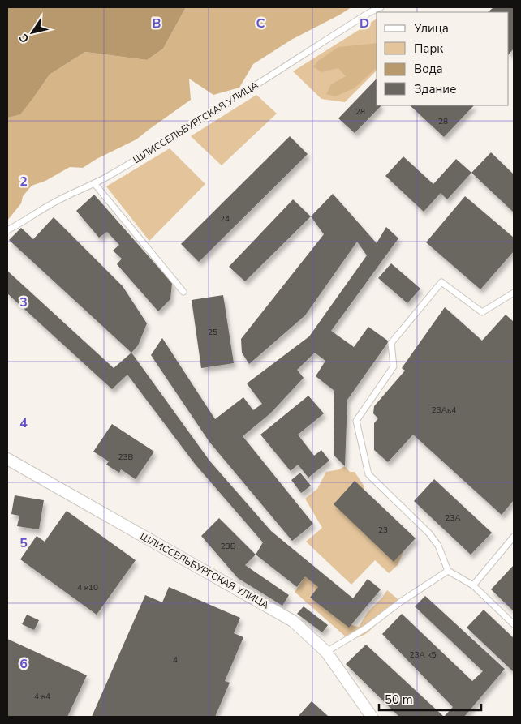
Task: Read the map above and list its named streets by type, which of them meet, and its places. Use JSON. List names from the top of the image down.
{
  "streets": {
    "street": ["ШЛИССЕЛЬБУРГСКАЯ УЛИЦА"]
  },
  "house_numbers": [
    "28",
    "28",
    "24",
    "25",
    "23Ак4",
    "23В",
    "23А",
    "23",
    "23Б",
    "4 к10",
    "23А к5",
    "4",
    "4 к4"
  ],
  "legend": [
    "Улица",
    "Парк",
    "Вода",
    "Здание"
  ],
  "scale_bar": "50 m",
  "north": "bottom left",
  "grid": {
    "columns": ["B", "C", "D"],
    "rows": [
      "2",
      "3",
      "4",
      "5",
      "6"
    ]
  }
}
